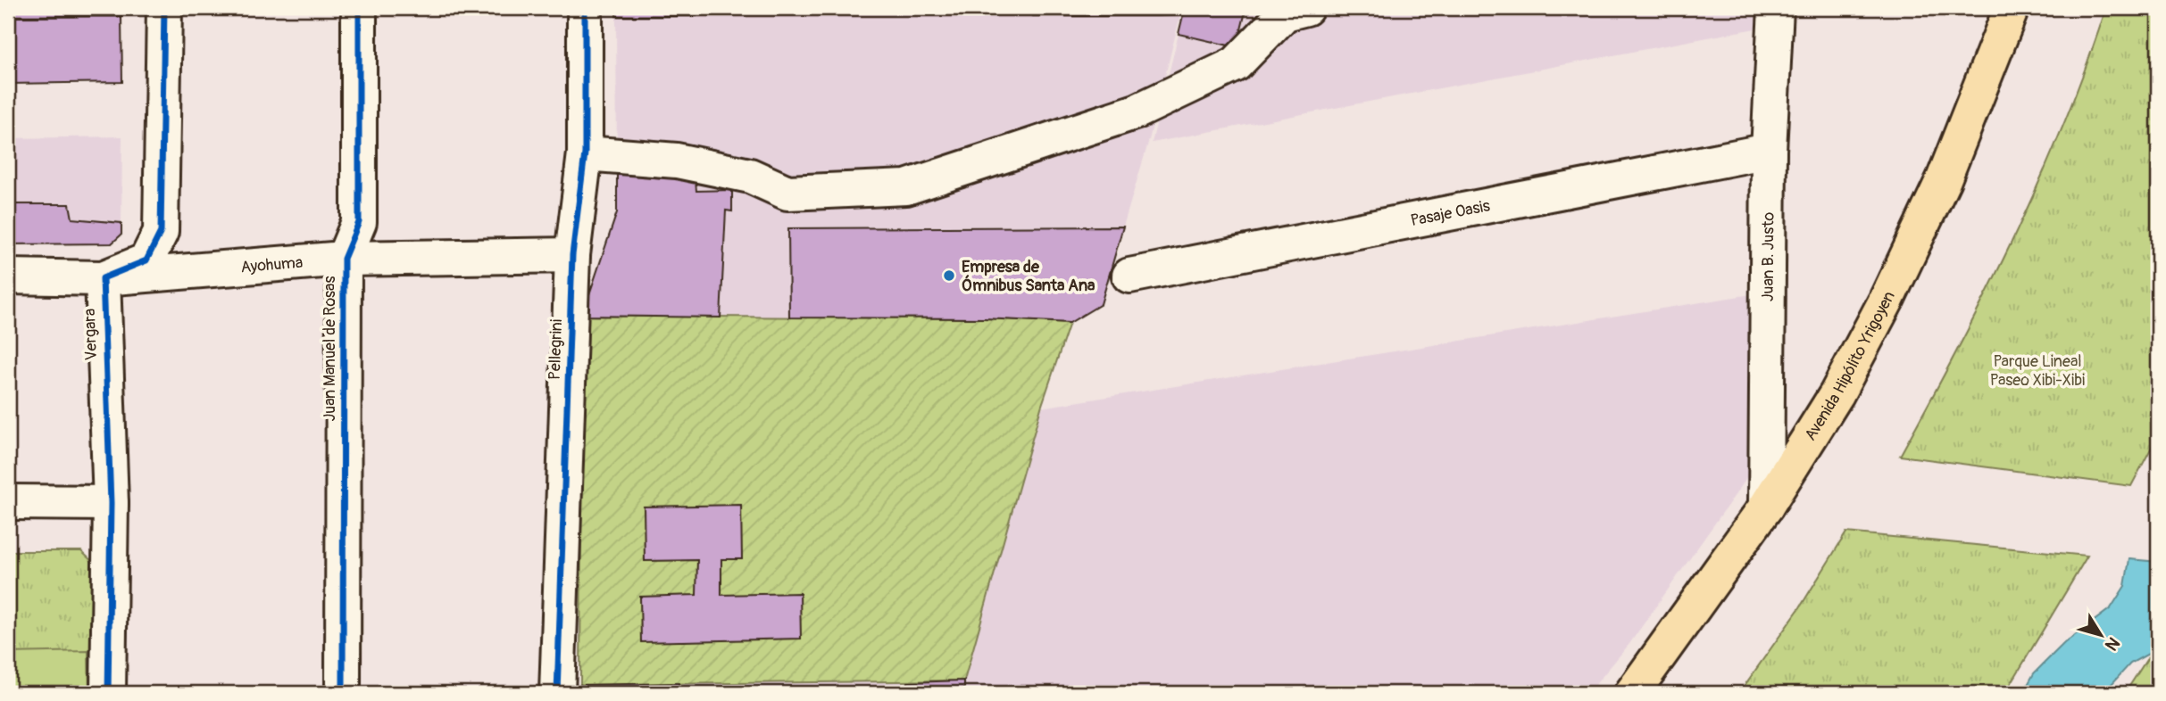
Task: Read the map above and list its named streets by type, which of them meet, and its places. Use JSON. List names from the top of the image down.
{
  "streets": {
    "main road": ["Avenida Hipólito Yrigoyen"],
    "street": [
      "Pasaje Oasis",
      "Juan B. Justo",
      "Ayohuma",
      "Vergara",
      "Juan Manuel de Rosas",
      "Pellegrini"
    ]
  },
  "crossings": [
    ["Pasaje Oasis", "Juan B. Justo"],
    ["Juan B. Justo", "Avenida Hipólito Yrigoyen"],
    ["Ayohuma", "Vergara"],
    ["Ayohuma", "Juan Manuel de Rosas"],
    ["Ayohuma", "Pellegrini"]
  ],
  "parks": ["Parque Lineal Paseo Xibi-Xibi"],
  "places": ["Empresa de Ómnibus Santa Ana"],
  "north": "bottom right"
}
